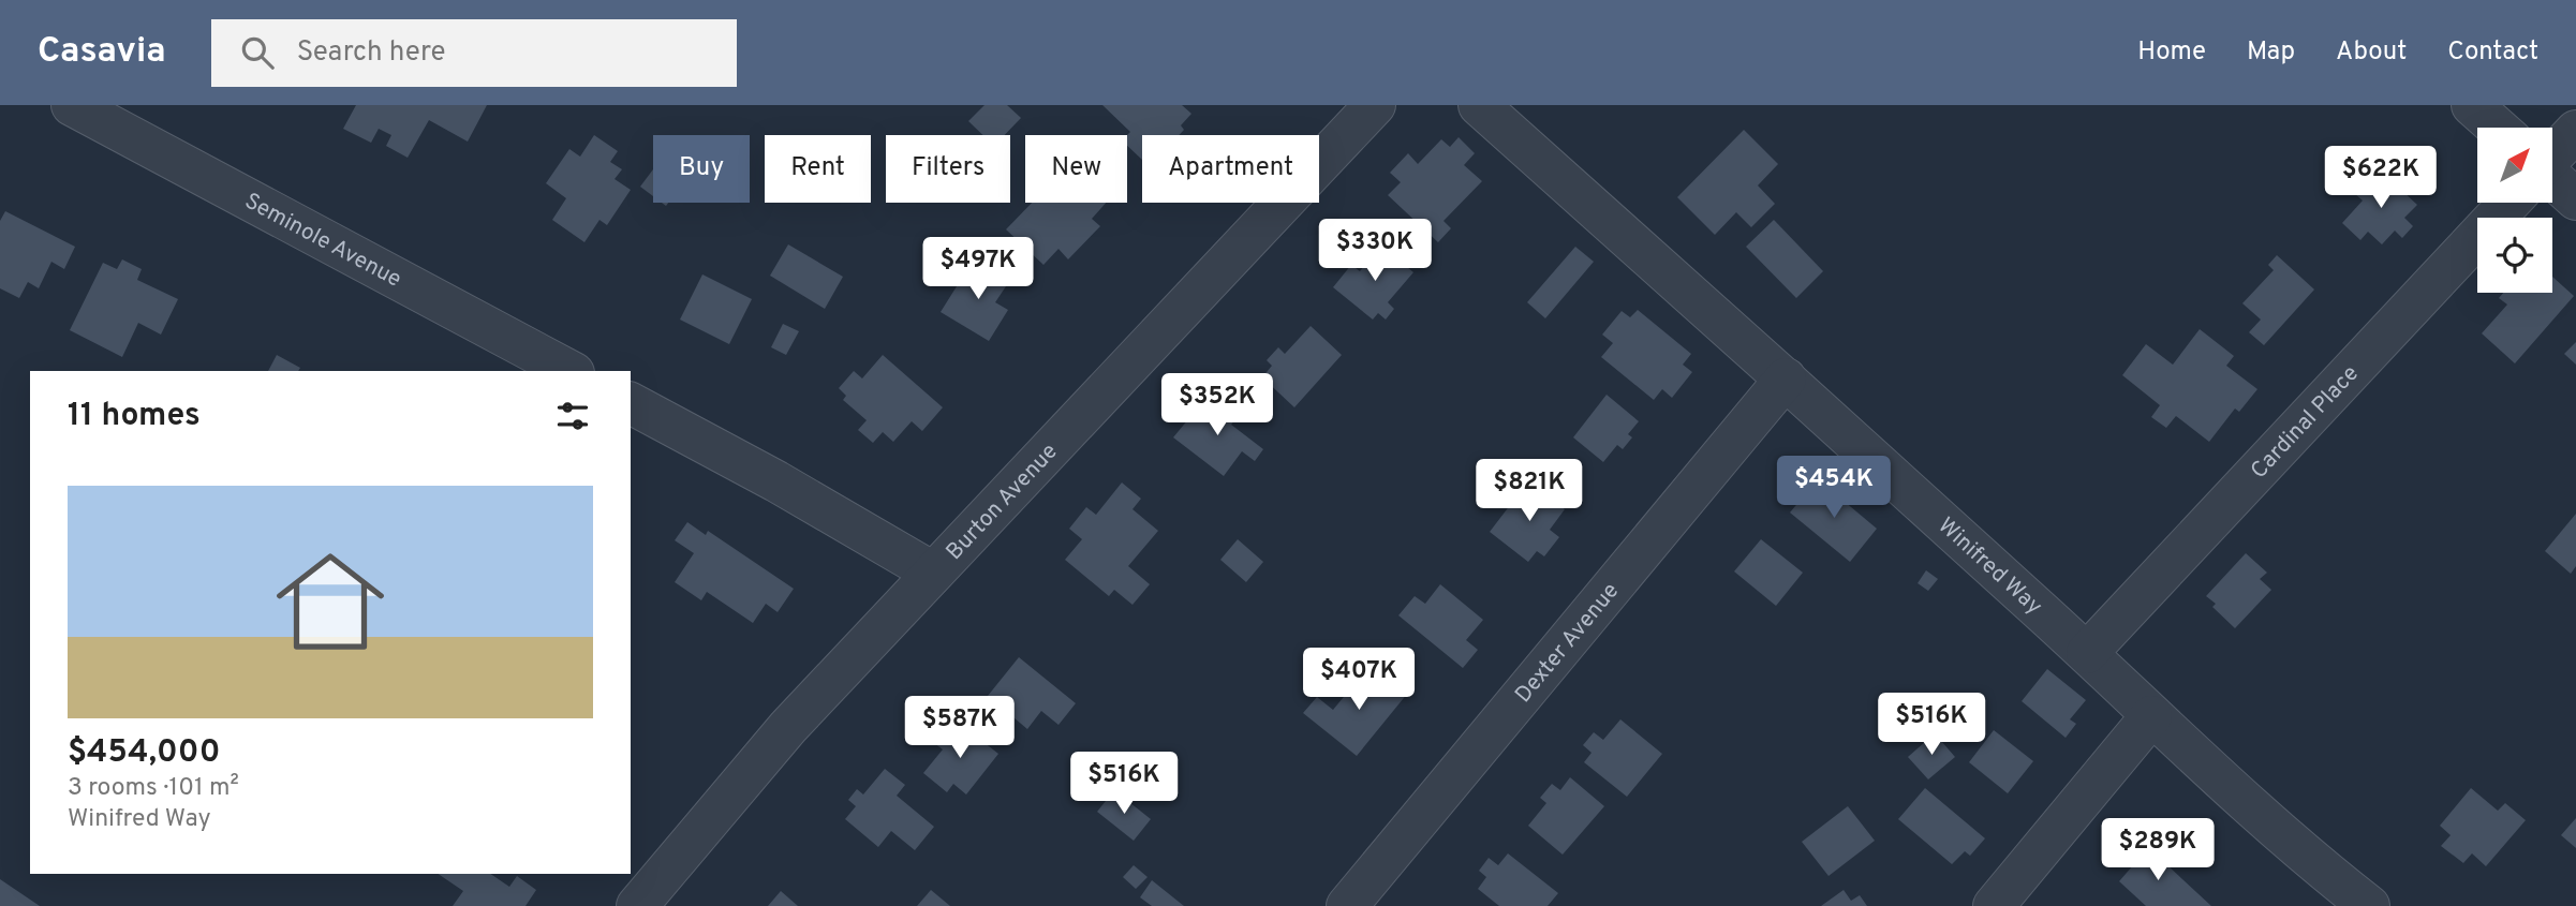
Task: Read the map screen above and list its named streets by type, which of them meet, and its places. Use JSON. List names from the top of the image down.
{
  "streets": {
    "street": [
      "Seminole Avenue",
      "Cardinal Place",
      "Burton Avenue",
      "Winifred Way",
      "Dexter Avenue"
    ]
  },
  "crossings": [
    ["Cardinal Place", "Winifred Way"],
    ["Winifred Way", "Dexter Avenue"]
  ],
  "north": "top right",
  "page": {
    "header": "Casavia",
    "search": "Search here",
    "nav": [
      "Home",
      "Map",
      "About",
      "Contact"
    ],
    "chip": [
      "Buy",
      "Rent",
      "Filters",
      "New",
      "Apartment"
    ],
    "price": [
      "$622K",
      "$330K",
      "$497K",
      "$352K",
      "$454K",
      "$821K",
      "$407K",
      "$516K",
      "$587K",
      "$516K",
      "$289K"
    ],
    "heading": "11 homes",
    "list": [
      {
        "name": "$454,000",
        "note": "3 rooms · 101 m² · Winifred Way"
      }
    ]
  }
}
